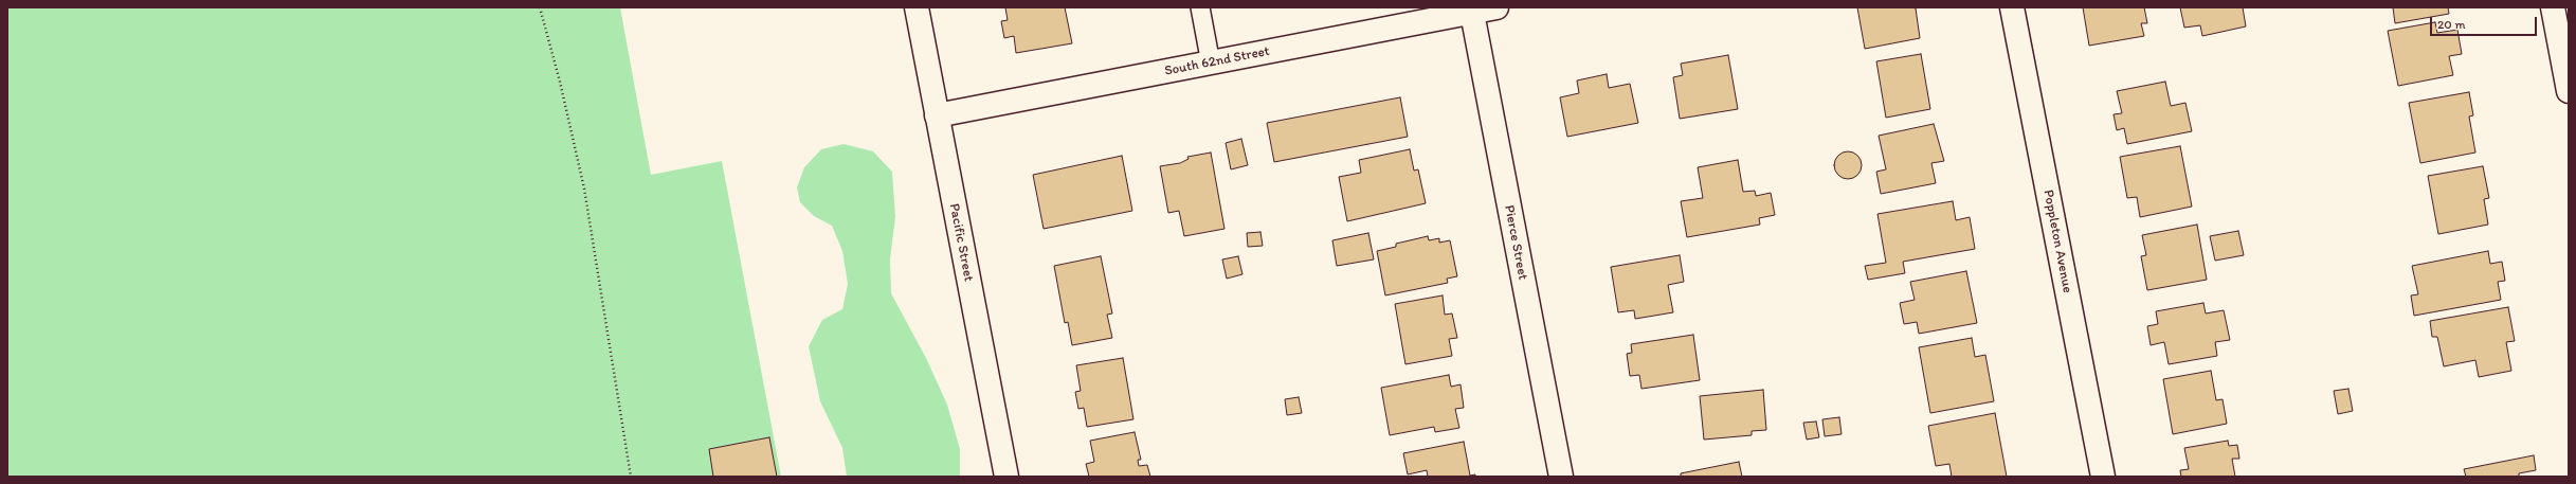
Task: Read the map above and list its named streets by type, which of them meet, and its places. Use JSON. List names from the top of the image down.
{
  "streets": {
    "street": [
      "South 62nd Street",
      "Poppleton Avenue",
      "Pacific Street",
      "Pierce Street"
    ]
  },
  "crossings": [
    ["South 62nd Street", "Pacific Street"],
    ["South 62nd Street", "Pierce Street"]
  ],
  "scale_bar": "20 m"
}
